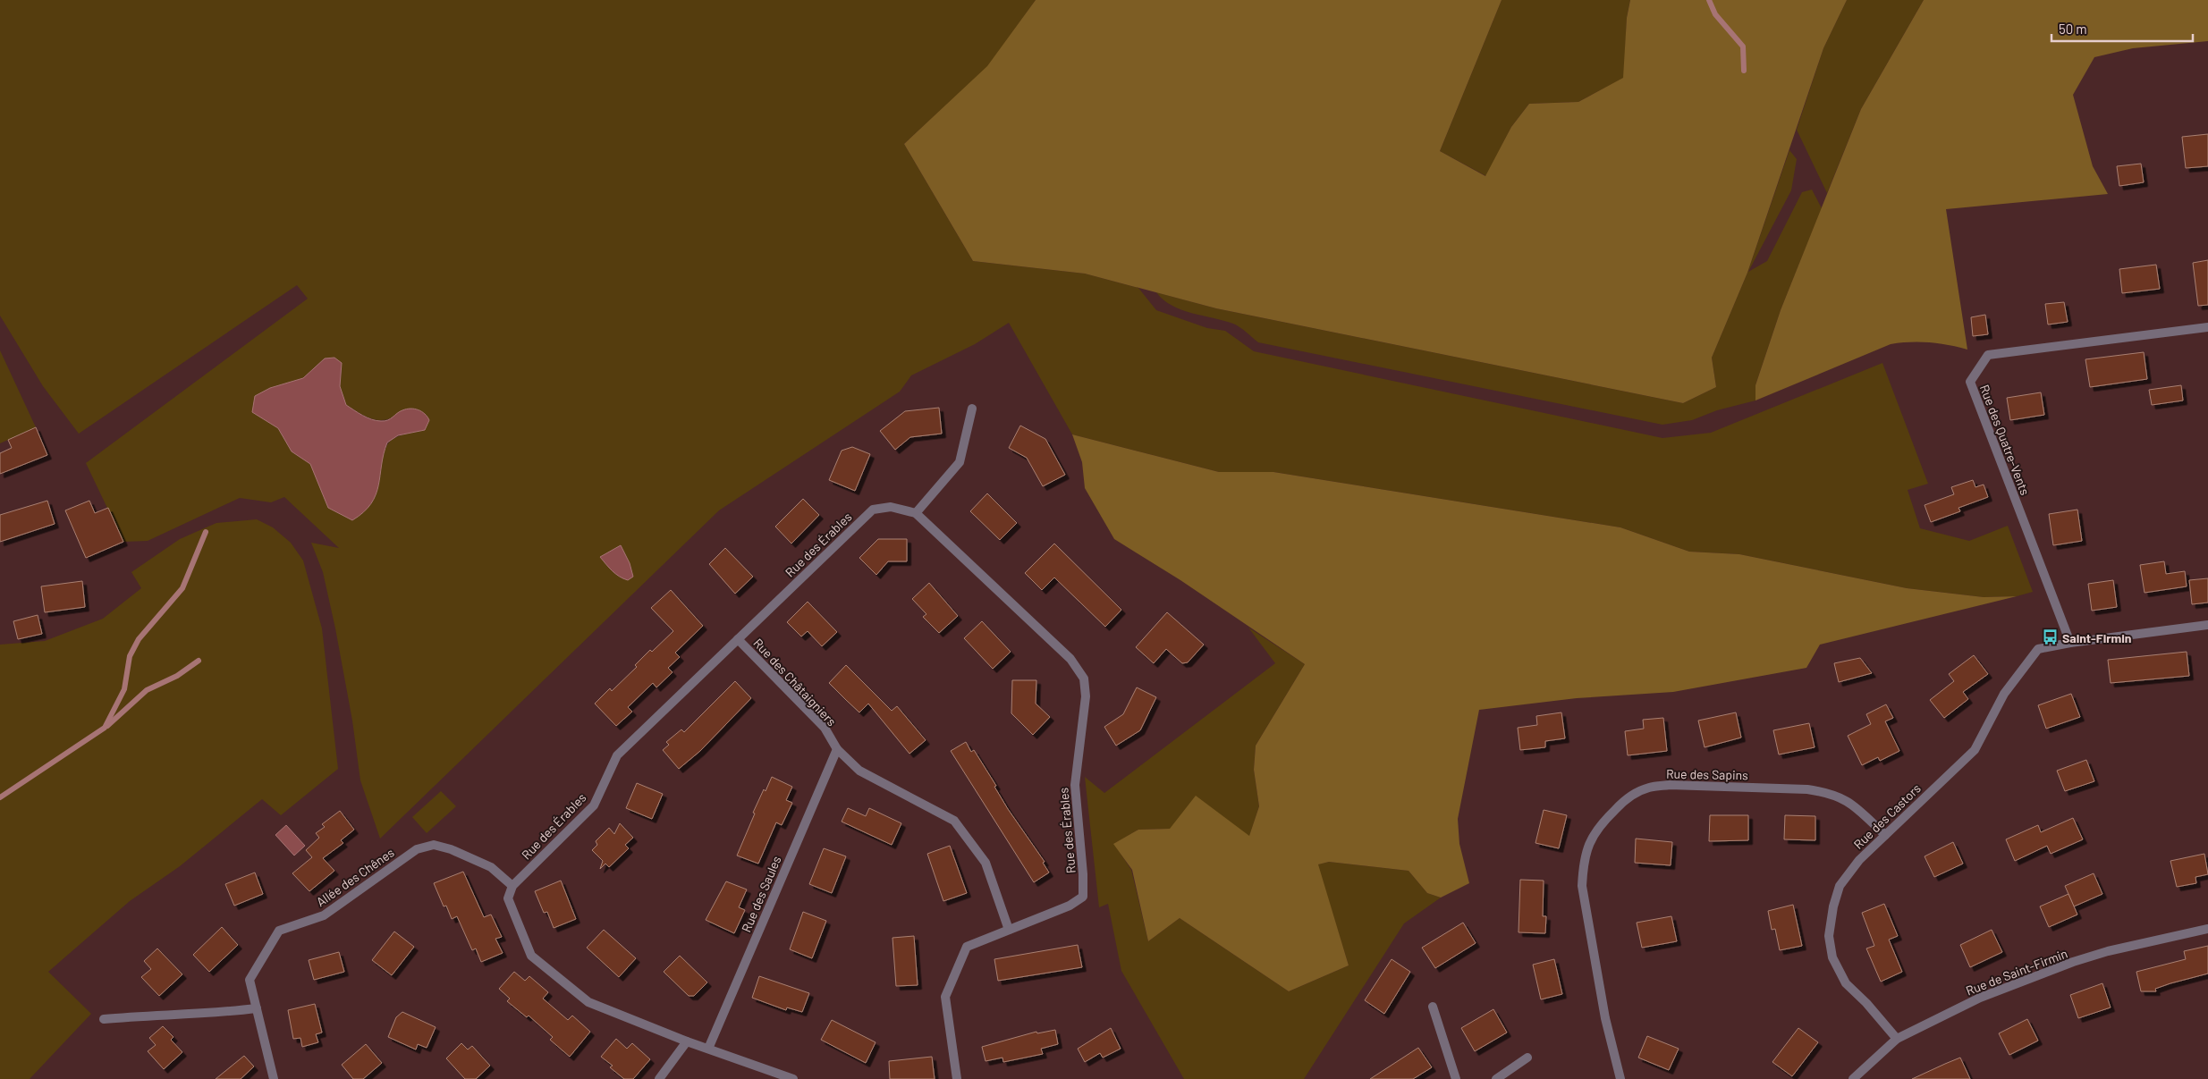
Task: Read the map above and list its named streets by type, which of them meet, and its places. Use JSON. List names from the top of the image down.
{
  "streets": {
    "street": [
      "Rue des Quatre-Vents",
      "Rue des Érables",
      "Rue des Châtaigniers",
      "Rue des Sapins",
      "Rue des Castors",
      "Allée des Chênes",
      "Rue des Saules",
      "Rue de Saint-Firmin"
    ]
  },
  "crossings": [
    ["Rue des Quatre-Vents", "Rue des Castors"],
    ["Rue des Érables", "Rue des Châtaigniers"],
    ["Rue des Érables", "Allée des Chênes"],
    ["Rue des Châtaigniers", "Rue des Saules"],
    ["Rue des Sapins", "Rue des Castors"],
    ["Rue des Castors", "Rue de Saint-Firmin"]
  ],
  "places": {
    "bus stop": ["Saint-Firmin"]
  },
  "scale_bar": "50 m"
}
